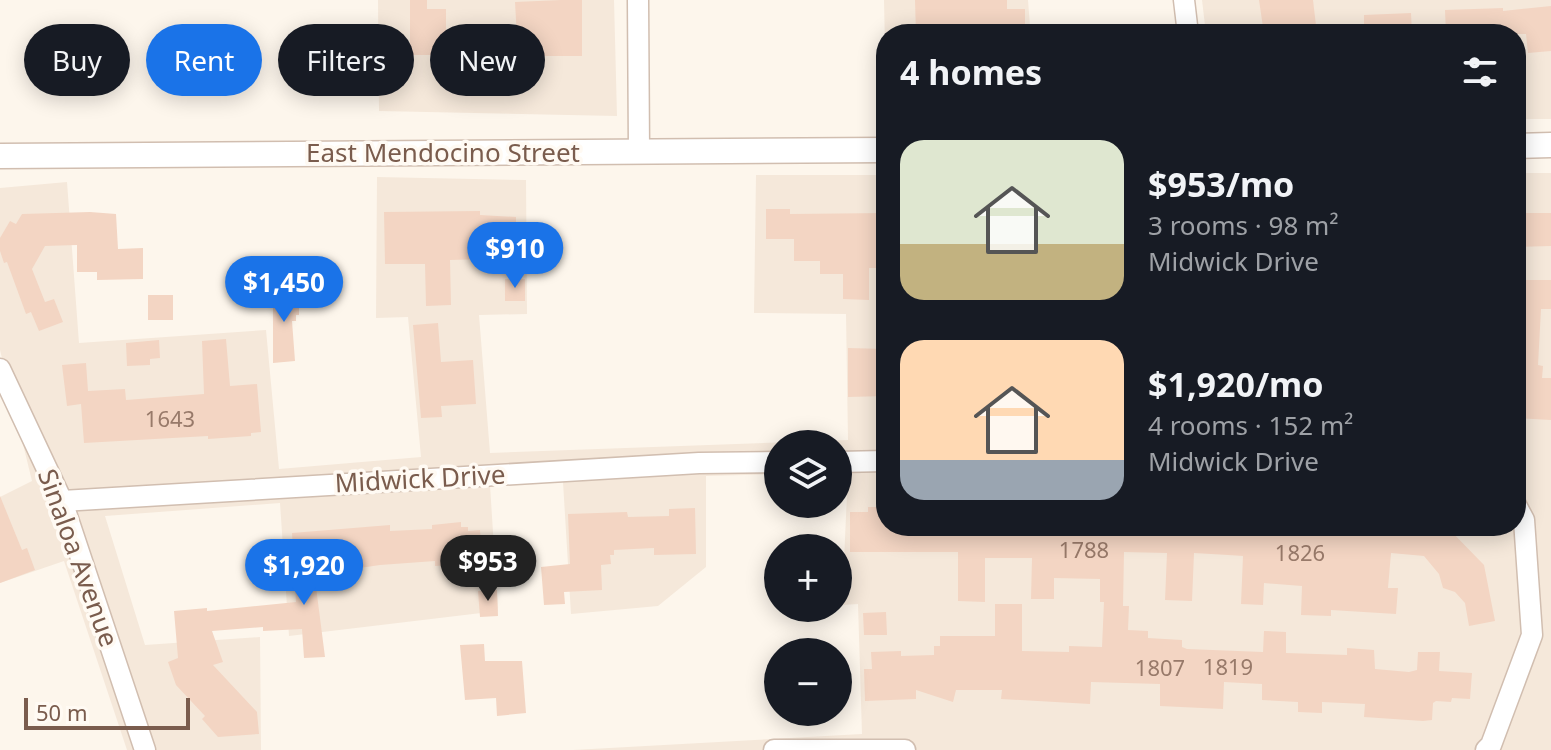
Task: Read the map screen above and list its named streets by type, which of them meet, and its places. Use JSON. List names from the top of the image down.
{
  "streets": {
    "street": ["East Mendocino Street", "Midwick Drive", "Sinaloa Avenue"]
  },
  "crossings": [
    ["Midwick Drive", "Sinaloa Avenue"]
  ],
  "house_numbers": [
    "1643",
    "1788",
    "1826",
    "1819",
    "1807"
  ],
  "scale_bar": "50 m",
  "page": {
    "chip": [
      "Buy",
      "Rent",
      "Filters",
      "New"
    ],
    "heading": "4 homes",
    "list": [
      {
        "name": "$953/mo",
        "note": "3 rooms · 98 m² · Midwick Drive"
      },
      {
        "name": "$1,920/mo",
        "note": "4 rooms · 152 m² · Midwick Drive"
      }
    ],
    "price": [
      "$910",
      "$1,450",
      "$953",
      "$1,920"
    ],
    "map_buttons": ["+", "−"],
    "scale": "50 m"
  }
}
